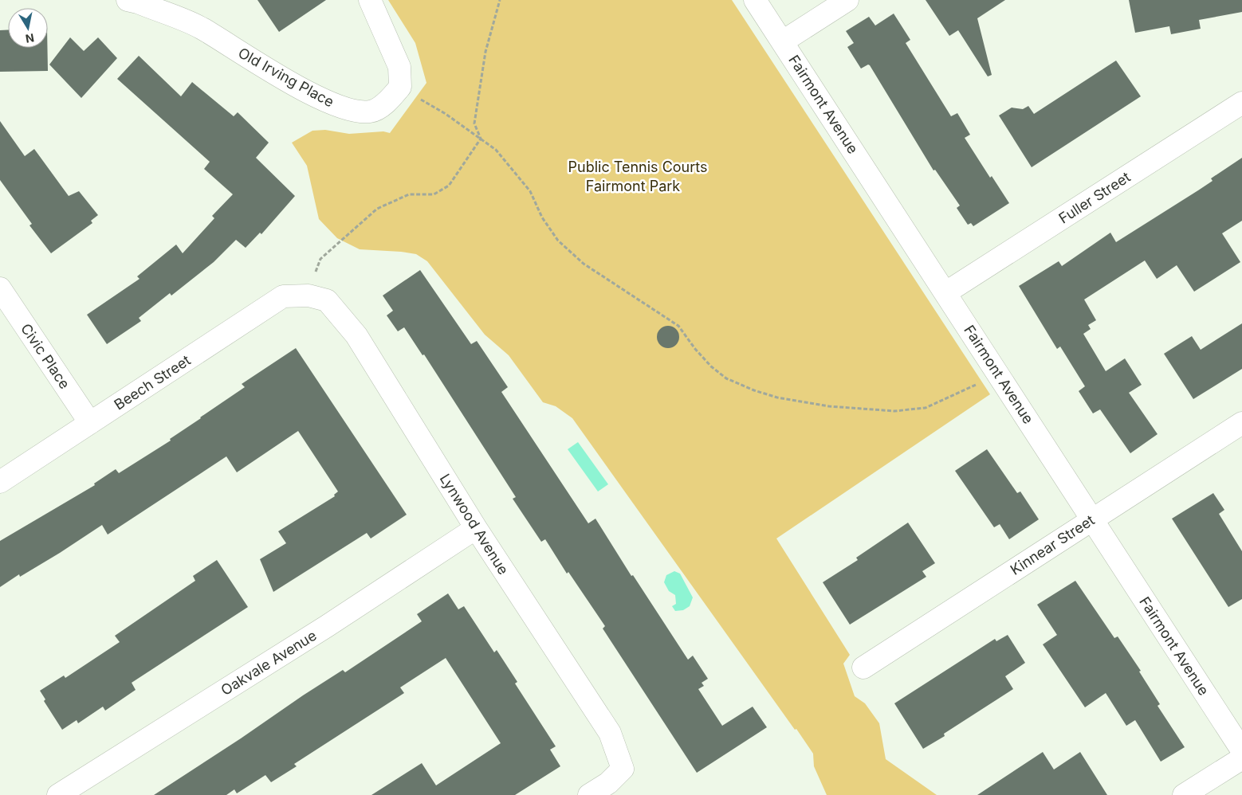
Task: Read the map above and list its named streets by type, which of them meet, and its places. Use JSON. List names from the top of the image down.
{
  "streets": {
    "street": [
      "Old Irving Place",
      "Fairmont Avenue",
      "Fuller Street",
      "Civic Place",
      "Beech Street",
      "Lynwood Avenue",
      "Kinnear Street",
      "Oakvale Avenue"
    ]
  },
  "crossings": [
    ["Fairmont Avenue", "Fuller Street"],
    ["Fairmont Avenue", "Kinnear Street"],
    ["Civic Place", "Beech Street"],
    ["Beech Street", "Lynwood Avenue"],
    ["Lynwood Avenue", "Oakvale Avenue"]
  ],
  "parks": ["Public Tennis Courts", "Fairmont Park"],
  "north": "bottom"
}
